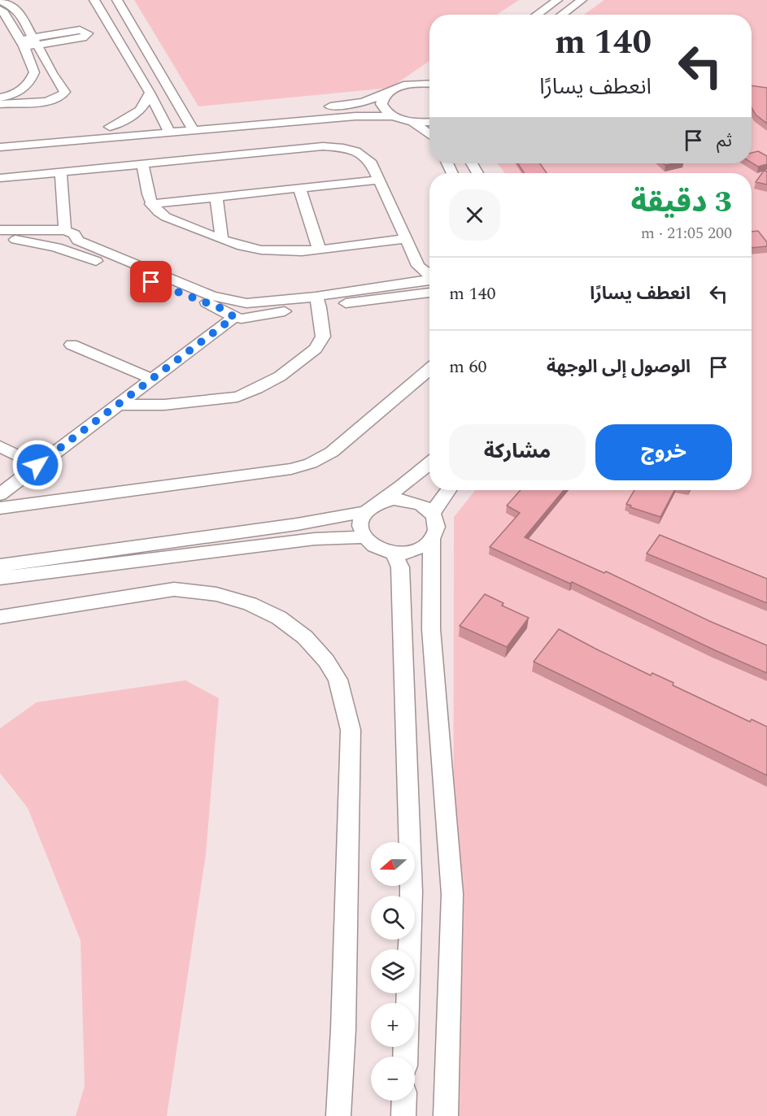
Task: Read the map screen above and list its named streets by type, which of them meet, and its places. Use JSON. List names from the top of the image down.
{
  "north": "left",
  "page": {
    "turn": ["140 m", "انعطف يسارًا"],
    "then": "ثم",
    "heading": ["3 دقيقة", "200 m · 21:05"],
    "list": [
      {
        "name": "انعطف يسارًا",
        "value": "140 m"
      },
      {
        "name": "الوصول إلى الوجهة",
        "value": "60 m"
      }
    ],
    "buttons": ["خروج", "مشاركة"],
    "map_buttons": ["+", "−"]
  }
}
